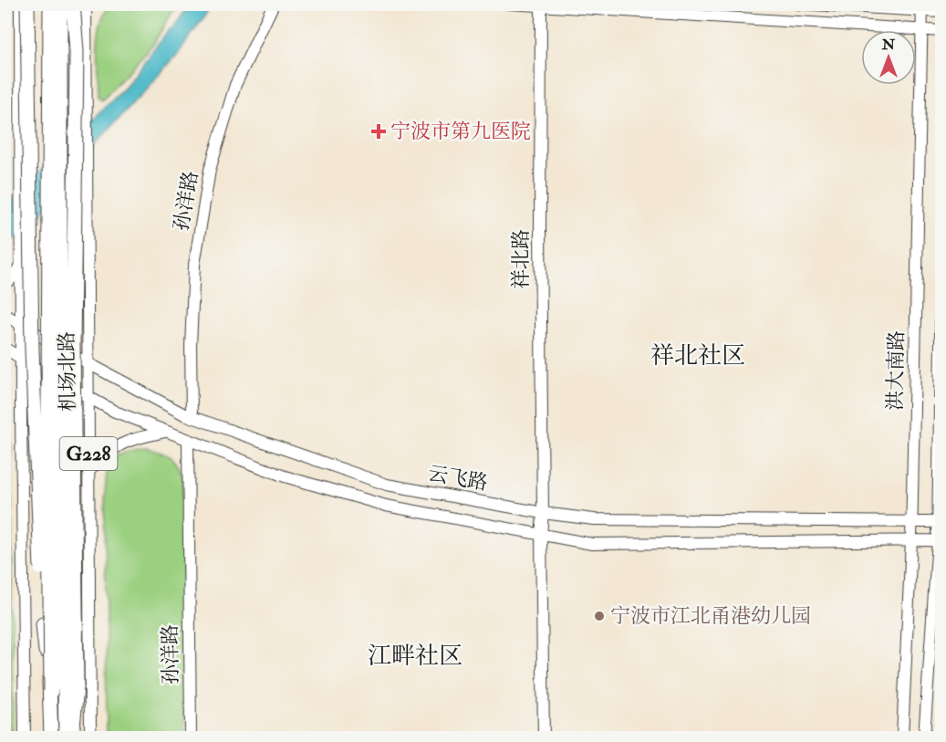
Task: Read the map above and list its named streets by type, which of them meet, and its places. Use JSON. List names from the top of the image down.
{
  "streets": {
    "highway": ["机场北路"],
    "main road": [
      "孙洋路",
      "祥北路",
      "洪大南路",
      "G228",
      "云飞路"
    ]
  },
  "crossings": [
    ["孙洋路", "云飞路"],
    ["祥北路", "云飞路"],
    ["洪大南路", "云飞路"],
    ["机场北路", "云飞路"]
  ],
  "districts": ["祥北社区", "江畔社区"],
  "places": {
    "health": ["宁波市第九医院"],
    "other": ["宁波市江北甬港幼儿园"]
  },
  "north": "top"
}
